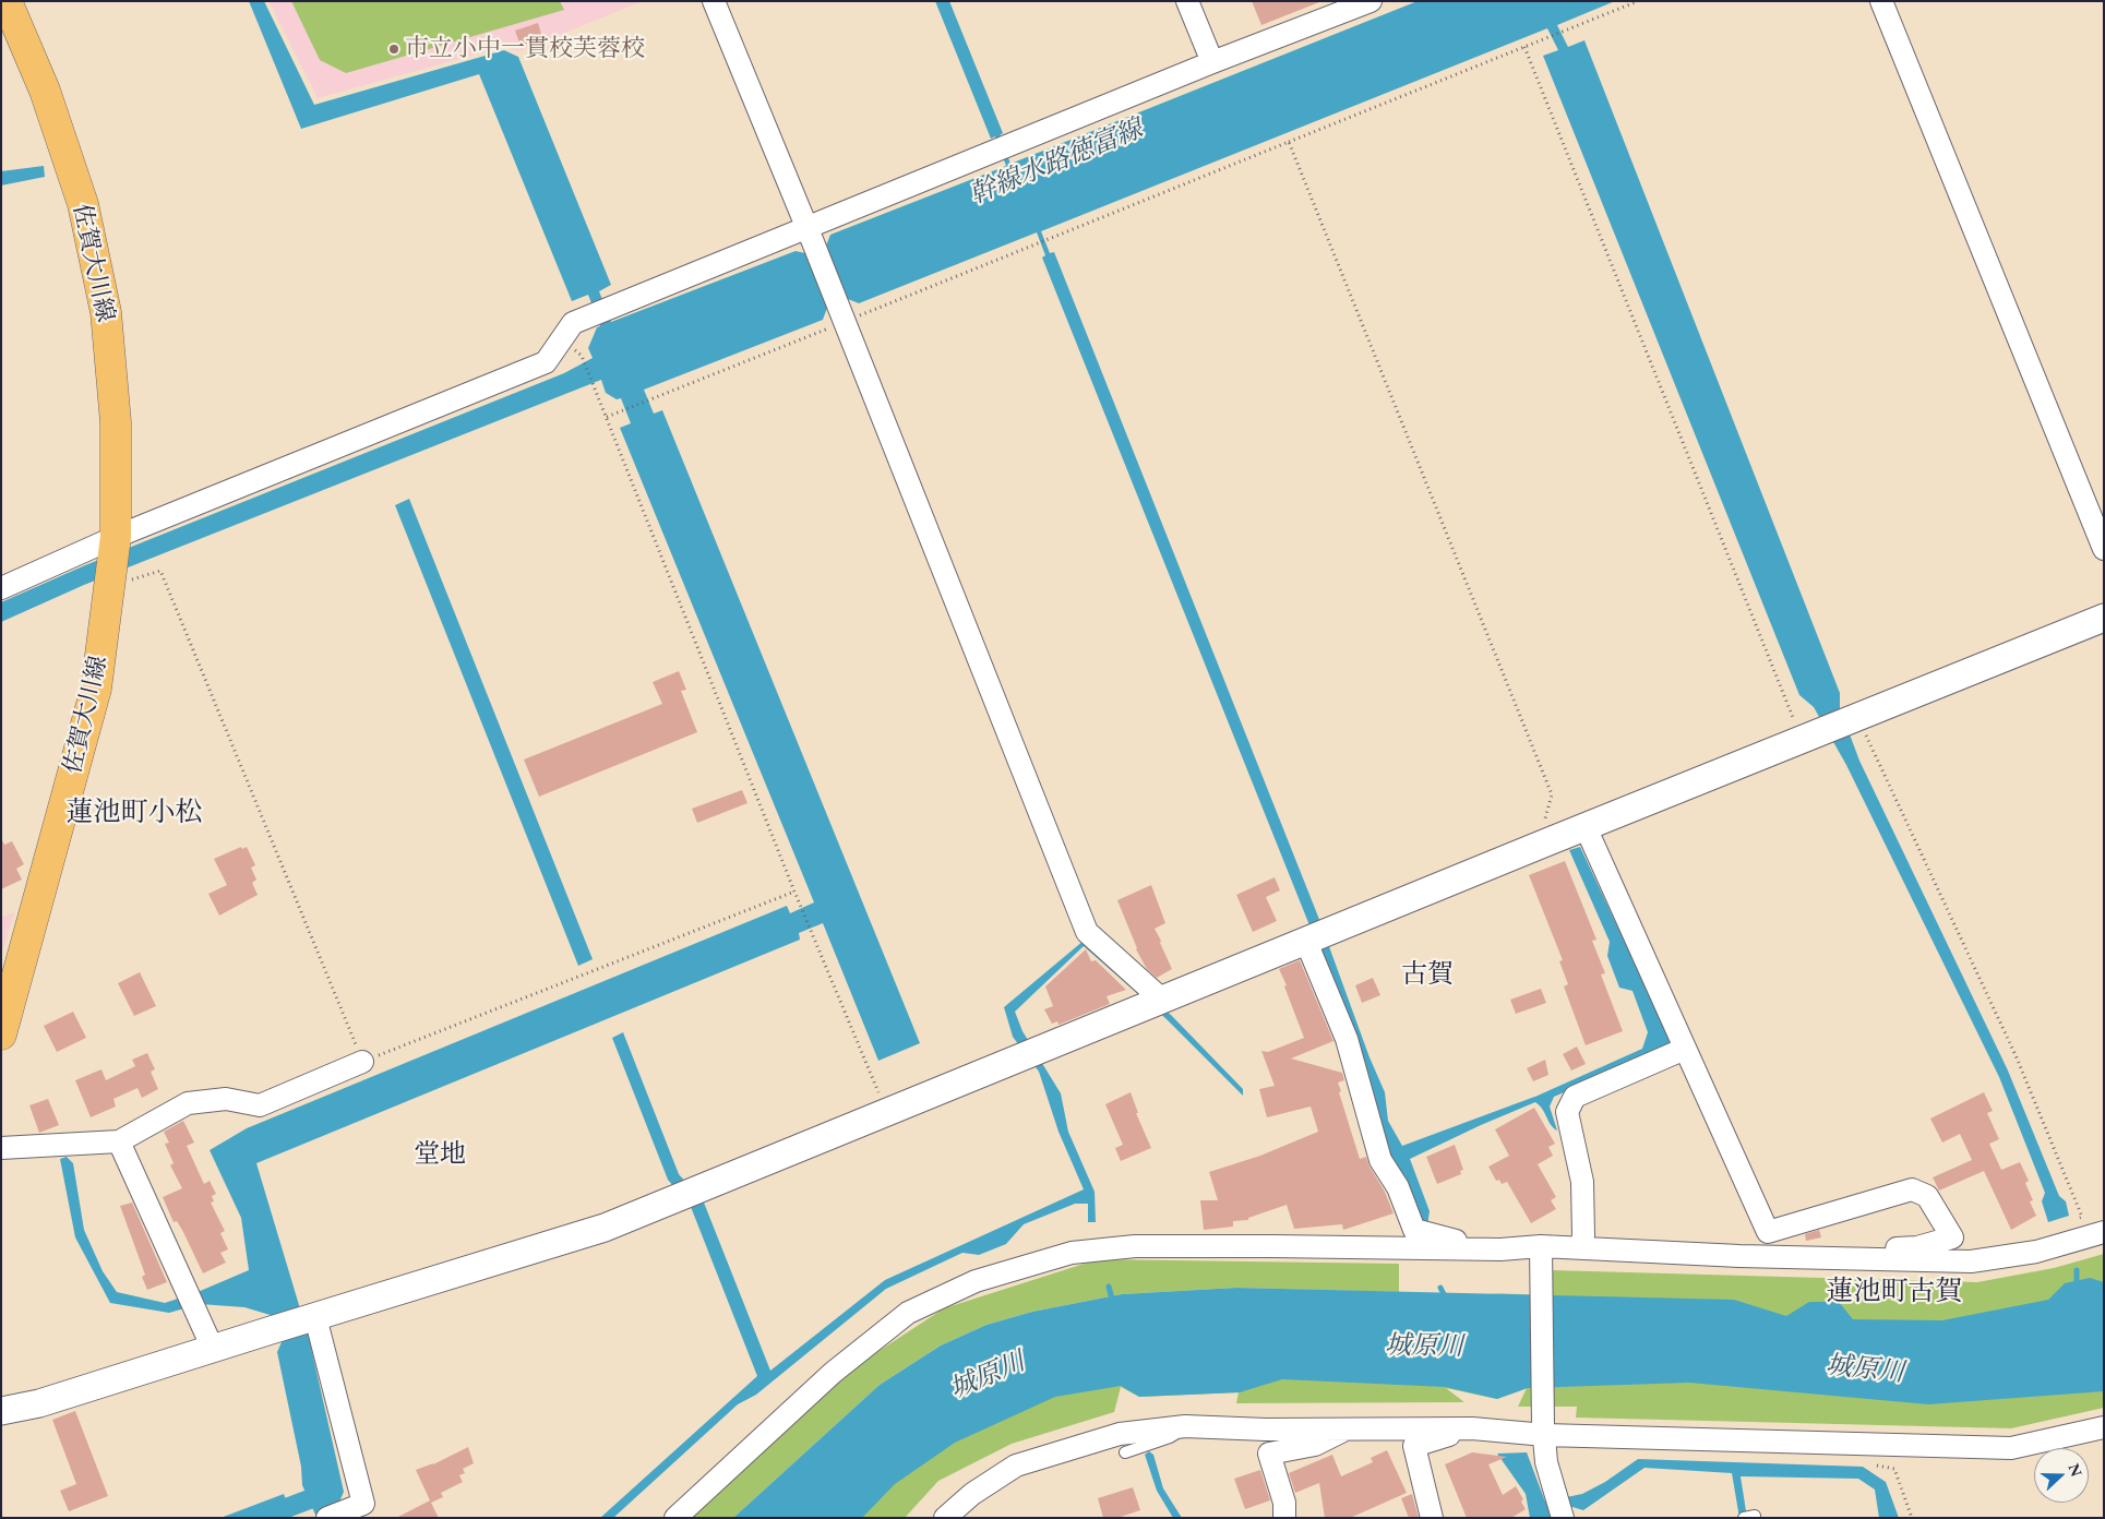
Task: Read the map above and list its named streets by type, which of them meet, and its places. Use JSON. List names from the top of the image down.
{
  "streets": {
    "main road": ["佐賀大川線"]
  },
  "districts": [
    "蓮池町小松",
    "古賀",
    "堂地",
    "蓮池町古賀"
  ],
  "water": ["幹線水路徳富線", "城原川"],
  "places": ["市立小中一貫校芙蓉校"],
  "north": "right"
}
